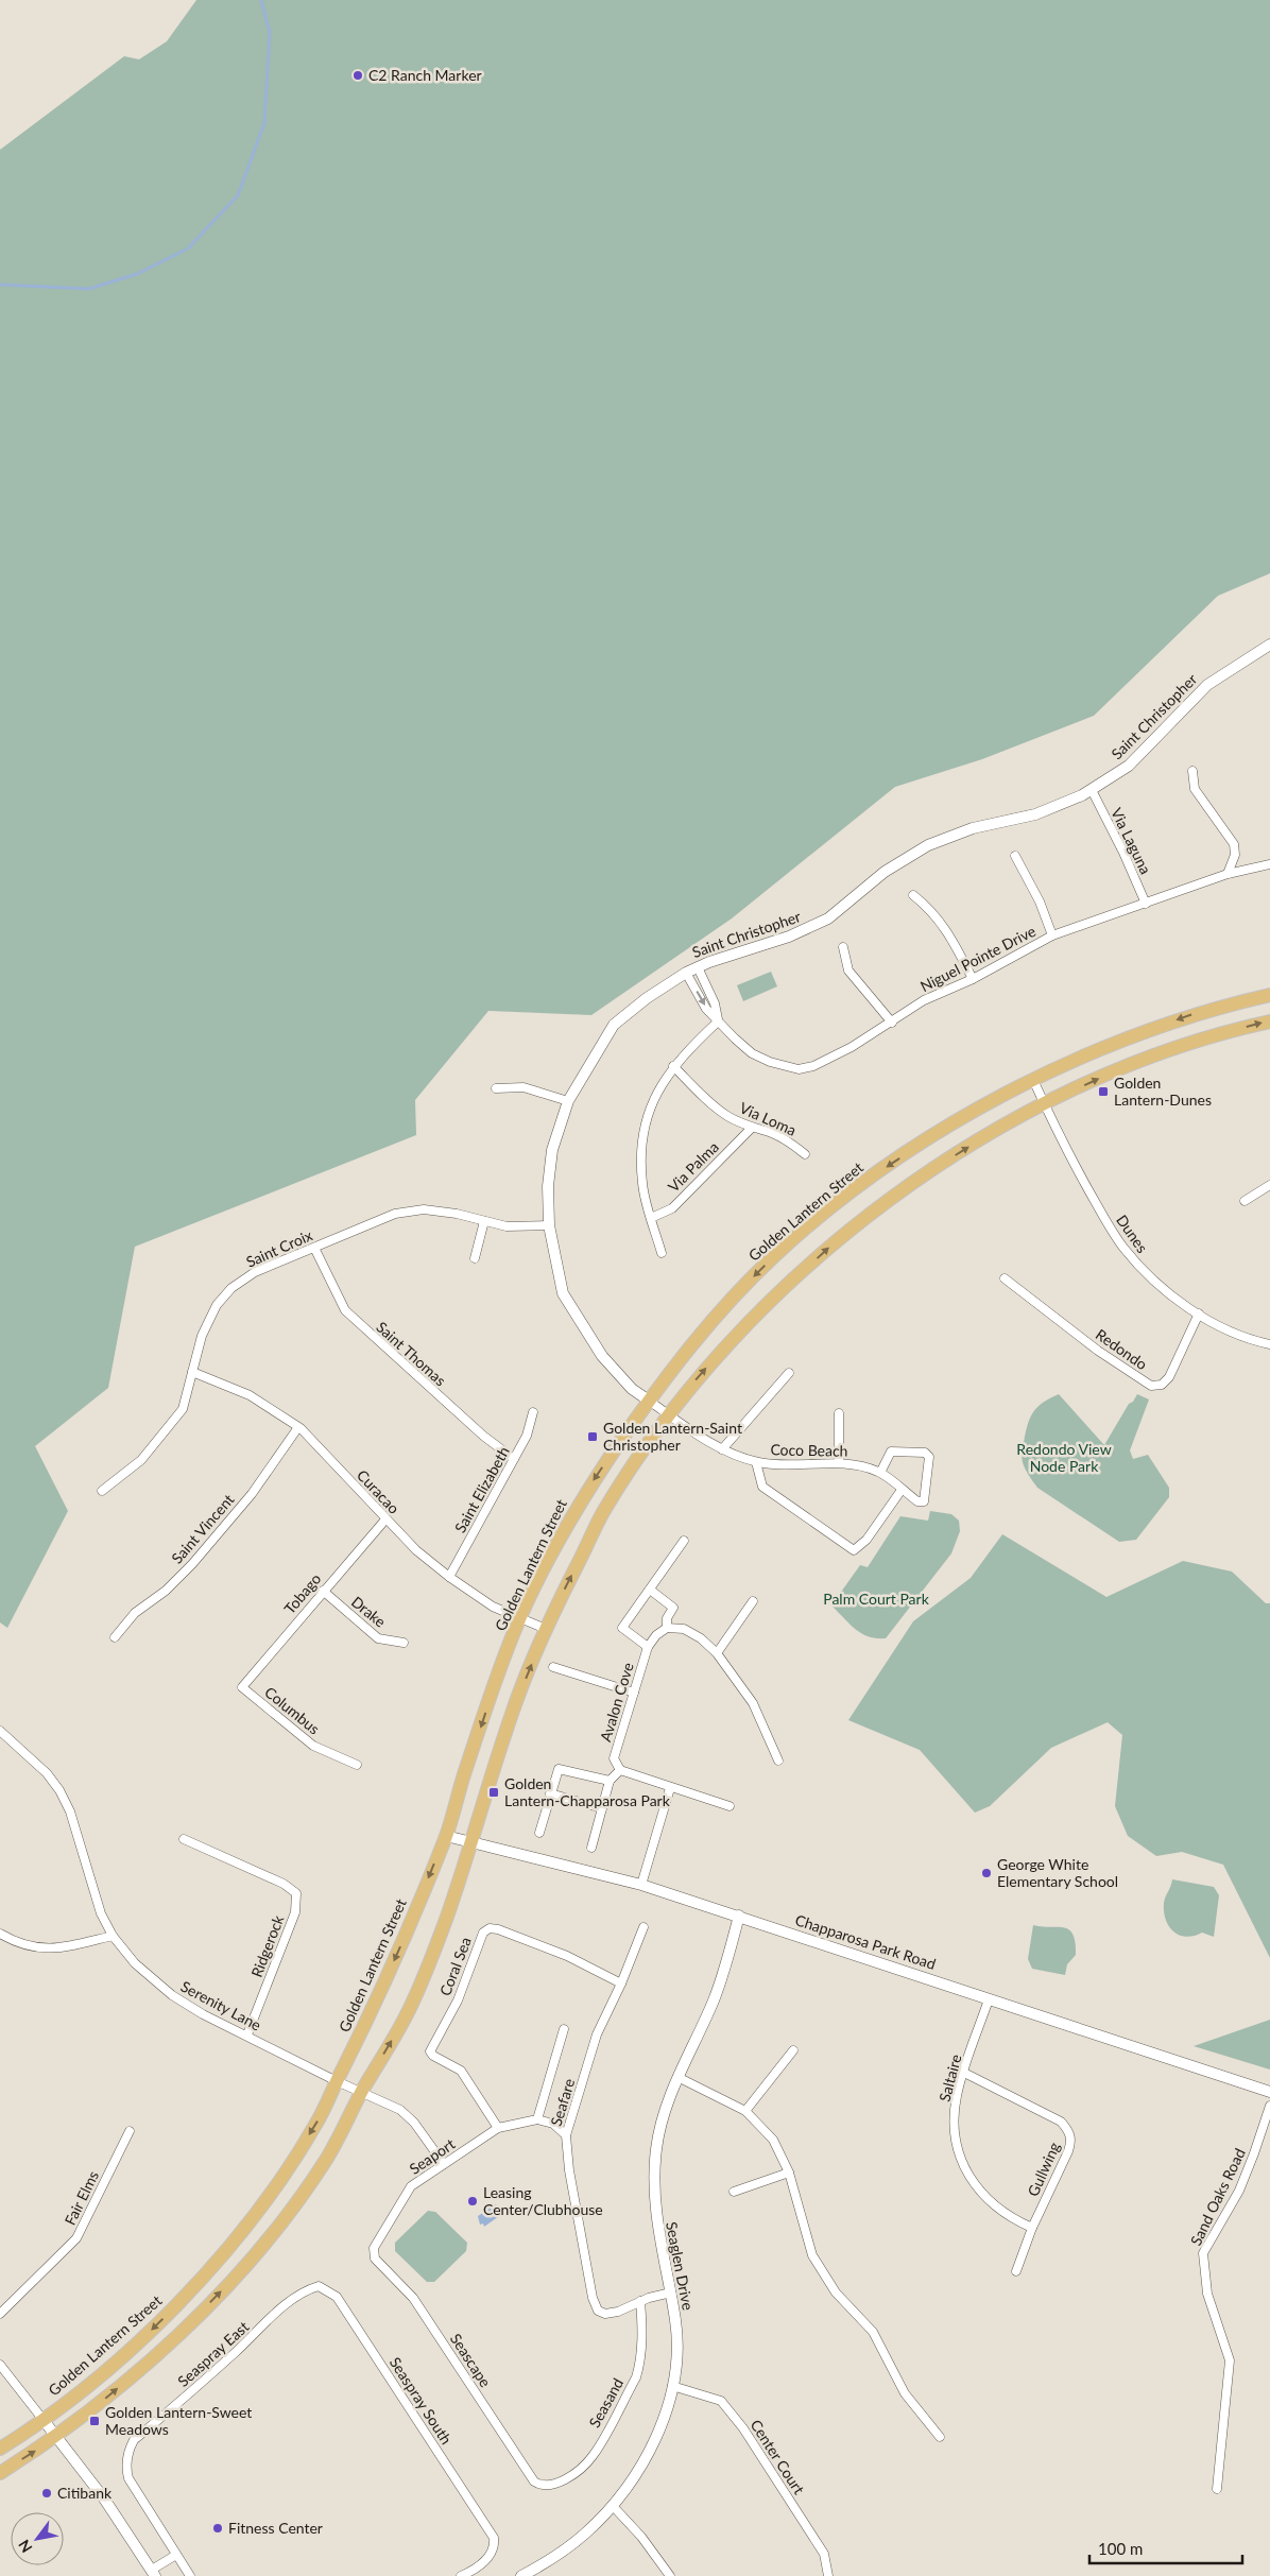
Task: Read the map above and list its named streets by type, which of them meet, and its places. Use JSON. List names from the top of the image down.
{
  "streets": {
    "main road": ["Golden Lantern Street"],
    "street": [
      "Saint Christopher",
      "Via Laguna",
      "Niguel Pointe Drive",
      "Via Loma",
      "Via Palma",
      "Dunes",
      "Saint Croix",
      "Redondo",
      "Saint Thomas",
      "Coco Beach",
      "Saint Elizabeth",
      "Curacao",
      "Saint Vincent",
      "Tobago",
      "Drake",
      "Avalon Cove",
      "Columbus",
      "Chapparosa Park Road",
      "Ridgerock",
      "Coral Sea",
      "Serenity Lane",
      "Saltaire",
      "Seafare",
      "Seaport",
      "Gullwing",
      "Sand Oaks Road",
      "Fair Elms",
      "Seaglen Drive",
      "Seaspray East",
      "Seascape",
      "Seaspray South",
      "Seasand",
      "Center Court"
    ]
  },
  "crossings": [
    ["Saint Christopher", "Via Laguna"],
    ["Saint Christopher", "Niguel Pointe Drive"],
    ["Saint Christopher", "Golden Lantern Street"],
    ["Saint Christopher", "Saint Croix"],
    ["Saint Christopher", "Coco Beach"],
    ["Via Laguna", "Niguel Pointe Drive"],
    ["Via Loma", "Via Palma"],
    ["Golden Lantern Street", "Dunes"],
    ["Golden Lantern Street", "Curacao"],
    ["Golden Lantern Street", "Chapparosa Park Road"],
    ["Golden Lantern Street", "Serenity Lane"],
    ["Dunes", "Redondo"],
    ["Saint Croix", "Saint Thomas"],
    ["Saint Croix", "Curacao"],
    ["Saint Thomas", "Saint Elizabeth"],
    ["Saint Elizabeth", "Curacao"],
    ["Curacao", "Saint Vincent"],
    ["Curacao", "Tobago"],
    ["Tobago", "Drake"],
    ["Tobago", "Columbus"],
    ["Chapparosa Park Road", "Saltaire"],
    ["Chapparosa Park Road", "Seaglen Drive"],
    ["Ridgerock", "Serenity Lane"],
    ["Coral Sea", "Seafare"],
    ["Coral Sea", "Seaport"],
    ["Serenity Lane", "Seaport"],
    ["Saltaire", "Gullwing"],
    ["Seafare", "Seaglen Drive"],
    ["Seafare", "Seasand"],
    ["Seaport", "Seascape"],
    ["Seaglen Drive", "Center Court"],
    ["Seaspray East", "Seaspray South"],
    ["Seascape", "Seasand"]
  ],
  "parks": ["Redondo View Node Park", "Palm Court Park"],
  "places": {
    "other": [
      "C2 Ranch Marker",
      "George White Elementary School",
      "Leasing Center/Clubhouse",
      "Citibank",
      "Fitness Center"
    ],
    "transit": [
      "Golden Lantern-Dunes",
      "Golden Lantern-Saint Christopher",
      "Golden Lantern-Chapparosa Park",
      "Golden Lantern-Sweet Meadows"
    ]
  },
  "scale_bar": "100 m",
  "north": "bottom left"
}
